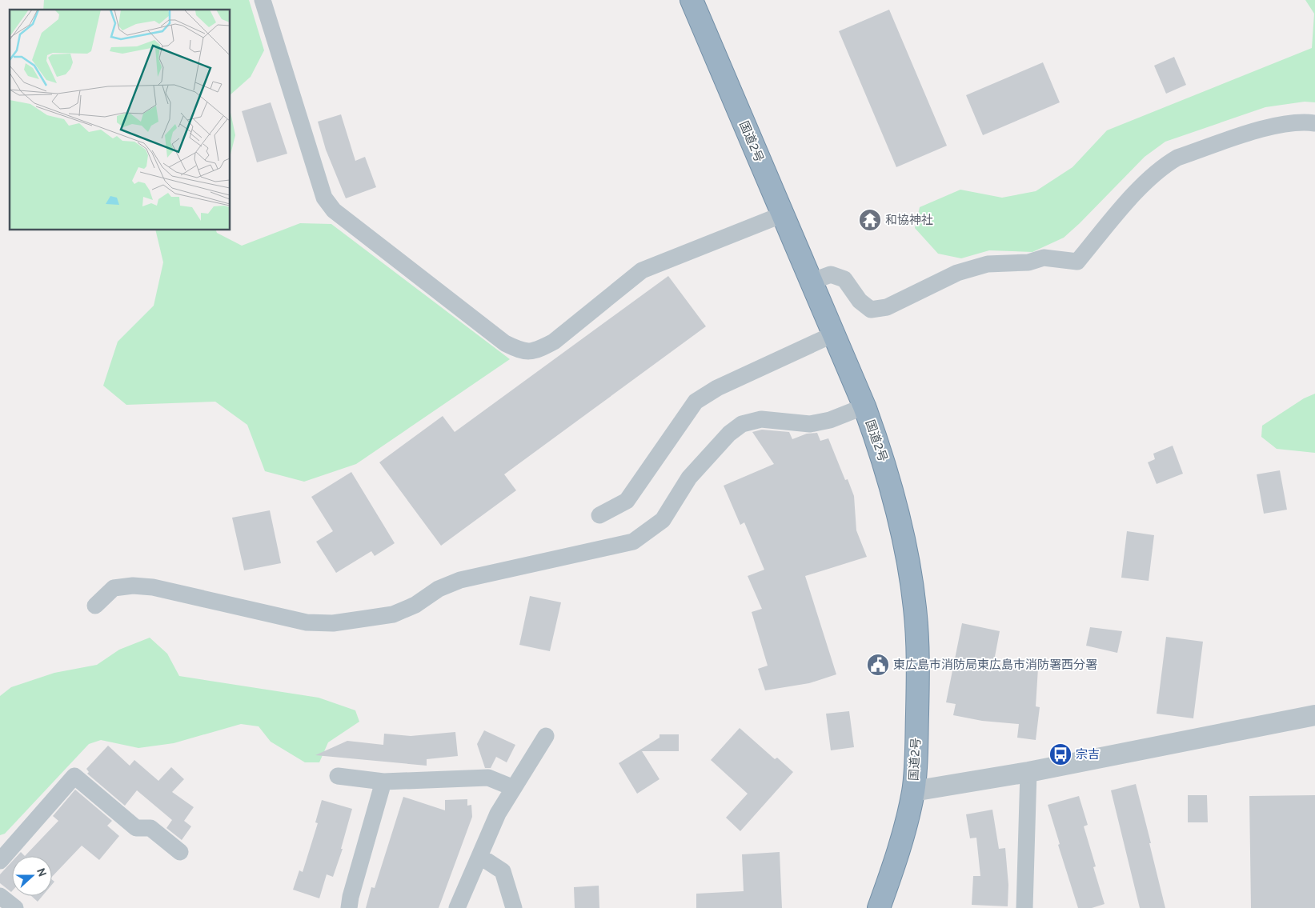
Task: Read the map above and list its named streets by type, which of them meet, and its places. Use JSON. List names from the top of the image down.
{
  "streets": {
    "highway": ["国道2号"]
  },
  "places": {
    "temple": ["和協神社"],
    "public building": ["東広島市消防局東広島市消防署西分署"],
    "bus stop": ["宗吉"]
  },
  "north": "right"
}
